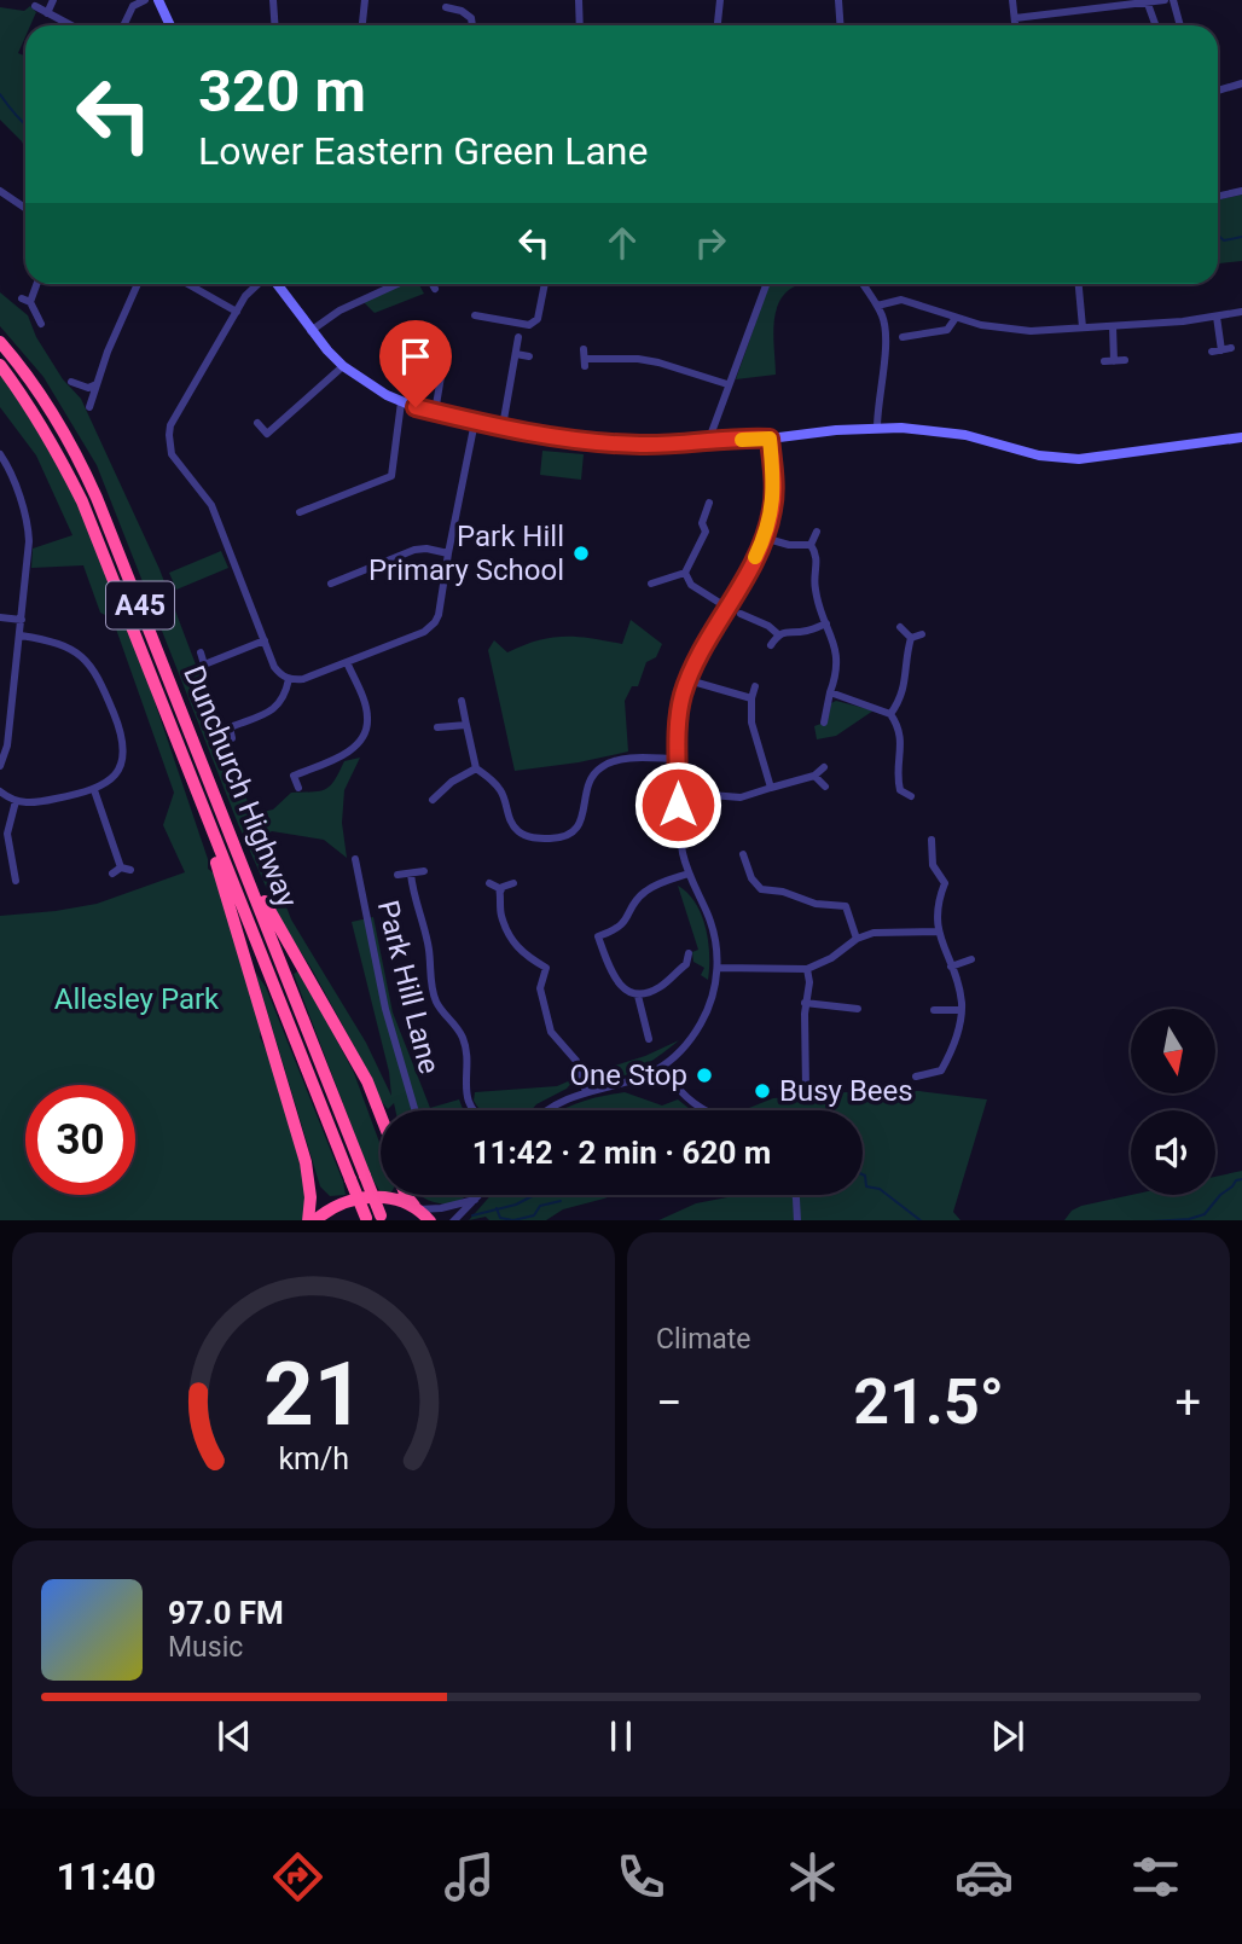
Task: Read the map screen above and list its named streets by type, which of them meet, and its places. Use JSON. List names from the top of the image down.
{
  "streets": {
    "highway": ["A45", "Dunchurch Highway"],
    "street": ["Park Hill Lane"]
  },
  "parks": ["Allesley Park"],
  "places": ["Park Hill Primary School", "One Stop", "Busy Bees"],
  "north": "bottom",
  "page": {
    "turn": ["320 m", "Lower Eastern Green Lane"],
    "limit": "30",
    "trip": "11:42 · 2 min · 620 m",
    "tile": "Climate",
    "heat": ["−", "21.5°", "+"],
    "song": ["97.0 FM", "Music"],
    "tabs": "11:40",
    "gauge": ["21", "km/h"]
  }
}
